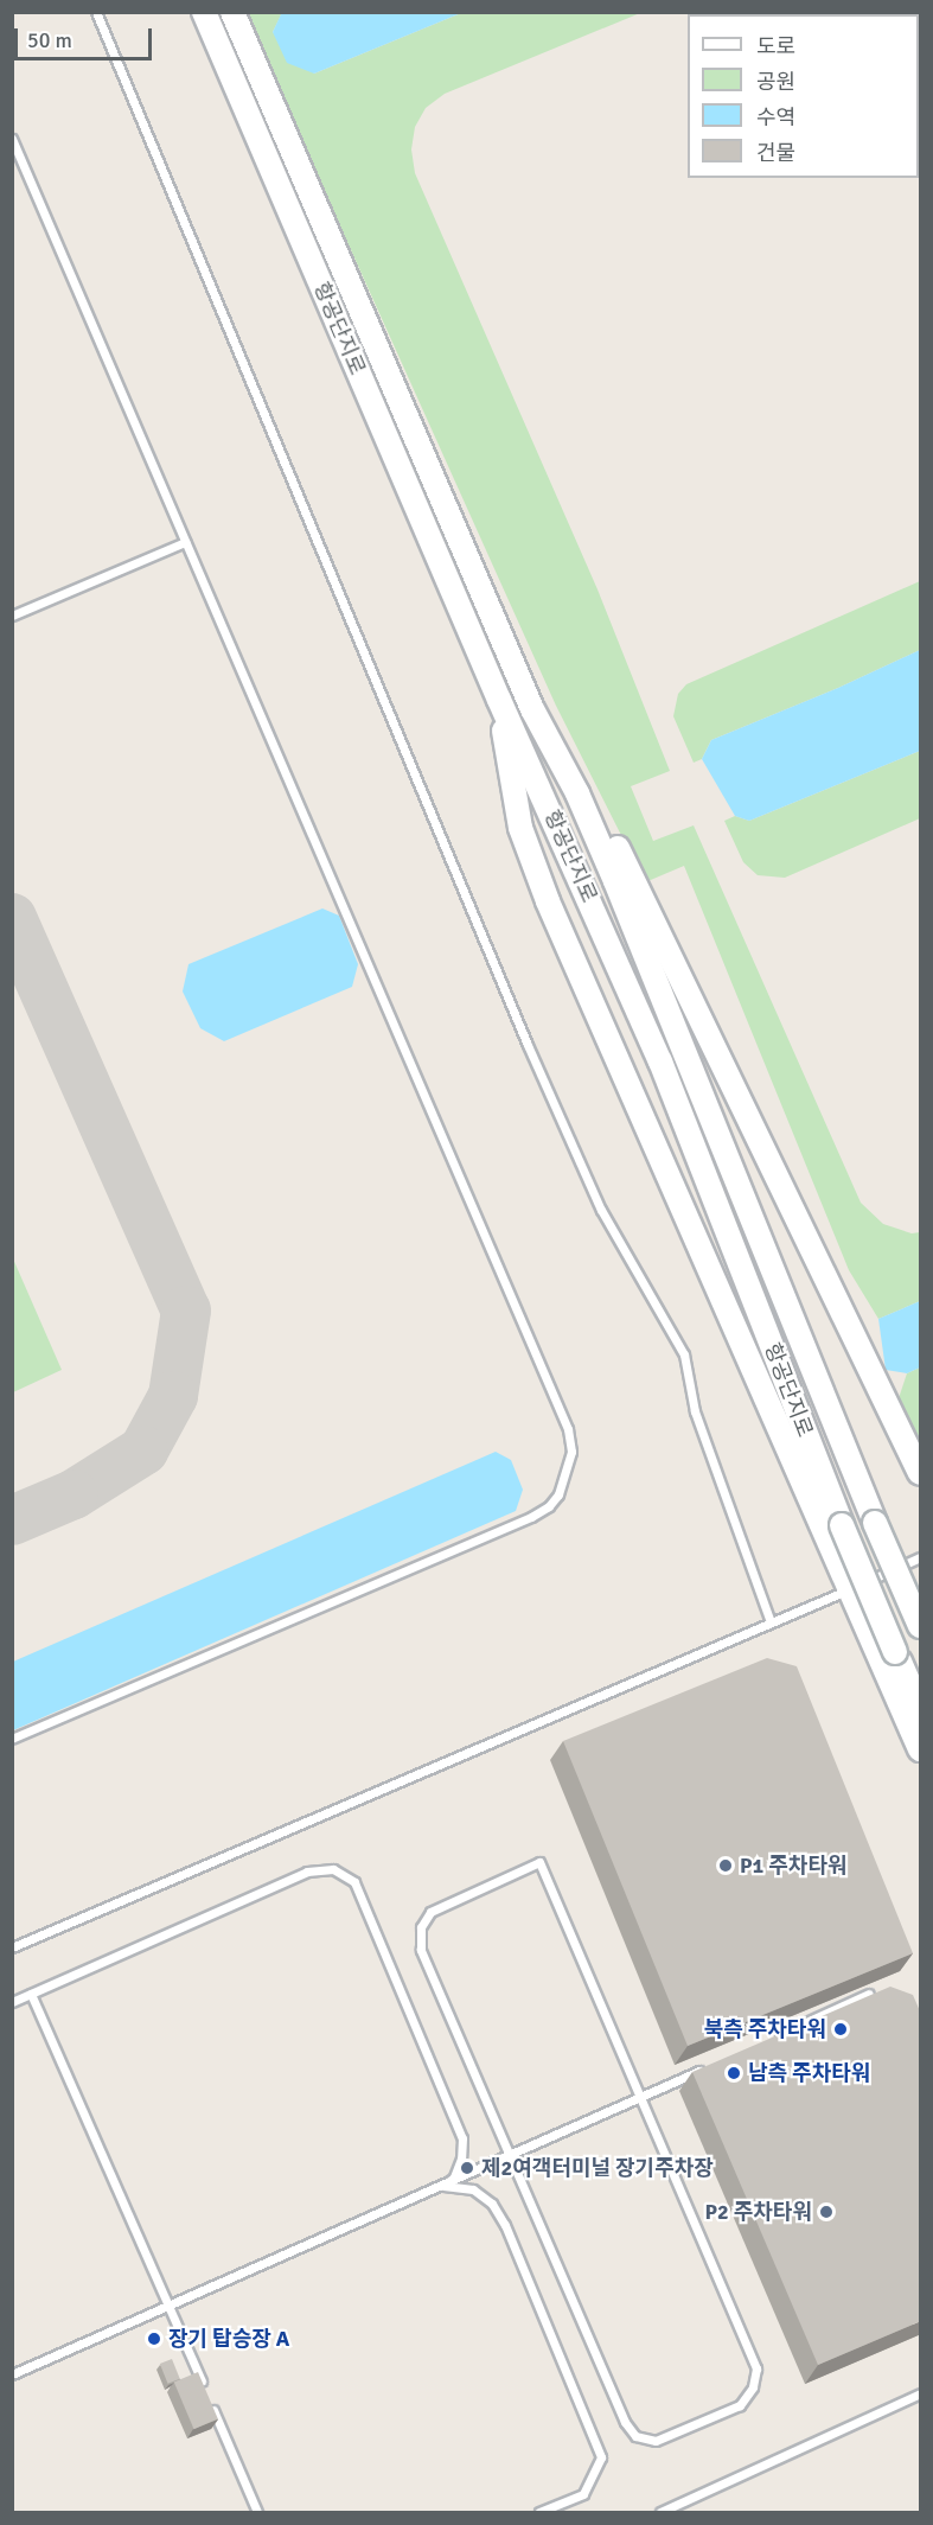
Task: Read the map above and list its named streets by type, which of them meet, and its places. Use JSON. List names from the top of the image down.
{
  "streets": {
    "street": ["항공단지로"]
  },
  "places": [
    "P1 주차타워",
    "북측 주차타워",
    "남측 주차타워",
    "제2여객터미널 장기주차장",
    "P2 주차타워",
    "장기 탑승장 A"
  ],
  "legend": [
    "도로",
    "공원",
    "수역",
    "건물"
  ],
  "scale_bar": "50 m"
}
